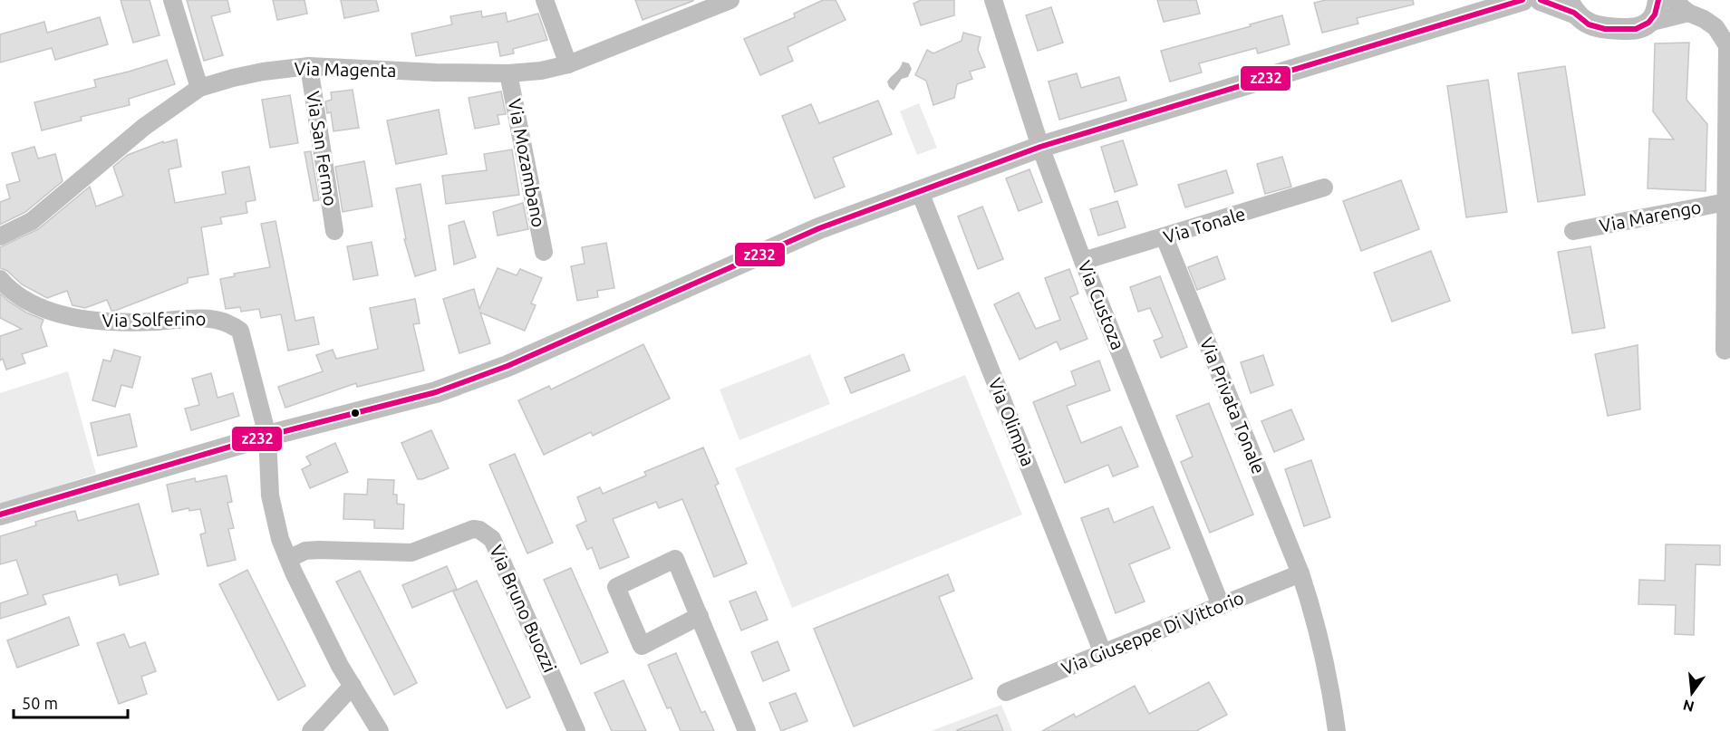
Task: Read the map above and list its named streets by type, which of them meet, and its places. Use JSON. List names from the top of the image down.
{
  "streets": {
    "street": [
      "Via Magenta",
      "Via San Fermo",
      "Via Mozambano",
      "Via Marengo",
      "Via Tonale",
      "Via Custoza",
      "Via Solferino",
      "Via Privata Tonale",
      "Via Olimpia",
      "Via Bruno Buozzi",
      "Via Giuseppe Di Vittorio"
    ]
  },
  "crossings": [
    ["Via Magenta", "Via San Fermo"],
    ["Via Magenta", "Via Mozambano"],
    ["Via Tonale", "Via Custoza"],
    ["Via Tonale", "Via Privata Tonale"],
    ["Via Custoza", "Via Giuseppe Di Vittorio"],
    ["Via Solferino", "Via Bruno Buozzi"],
    ["Via Privata Tonale", "Via Giuseppe Di Vittorio"],
    ["Via Olimpia", "Via Giuseppe Di Vittorio"]
  ],
  "lines": ["transit line z232"],
  "scale_bar": "50 m",
  "north": "bottom"
}
